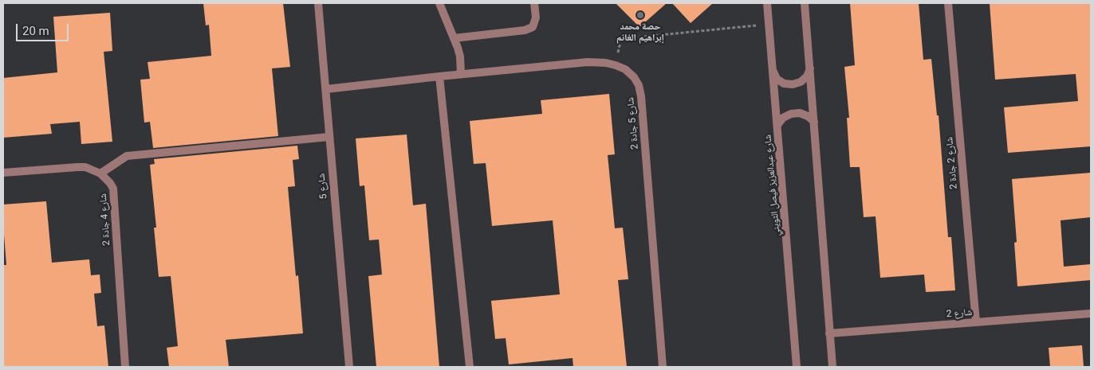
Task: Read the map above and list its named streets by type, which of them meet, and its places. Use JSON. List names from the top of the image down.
{
  "streets": {
    "street": [
      "شارع 5 جادة 2",
      "شارع 2 جادة 2",
      "شارع عبدالعزيز فيصل الثويني",
      "شارع 5",
      "شارع 4 جادة 2",
      "شارع 2"
    ]
  },
  "crossings": [
    ["شارع 5 جادة 2", "شارع 5"],
    ["شارع 2 جادة 2", "شارع 2"]
  ],
  "places": ["حصة محمد إبراهيم الغانم"],
  "scale_bar": "20 m"
}
